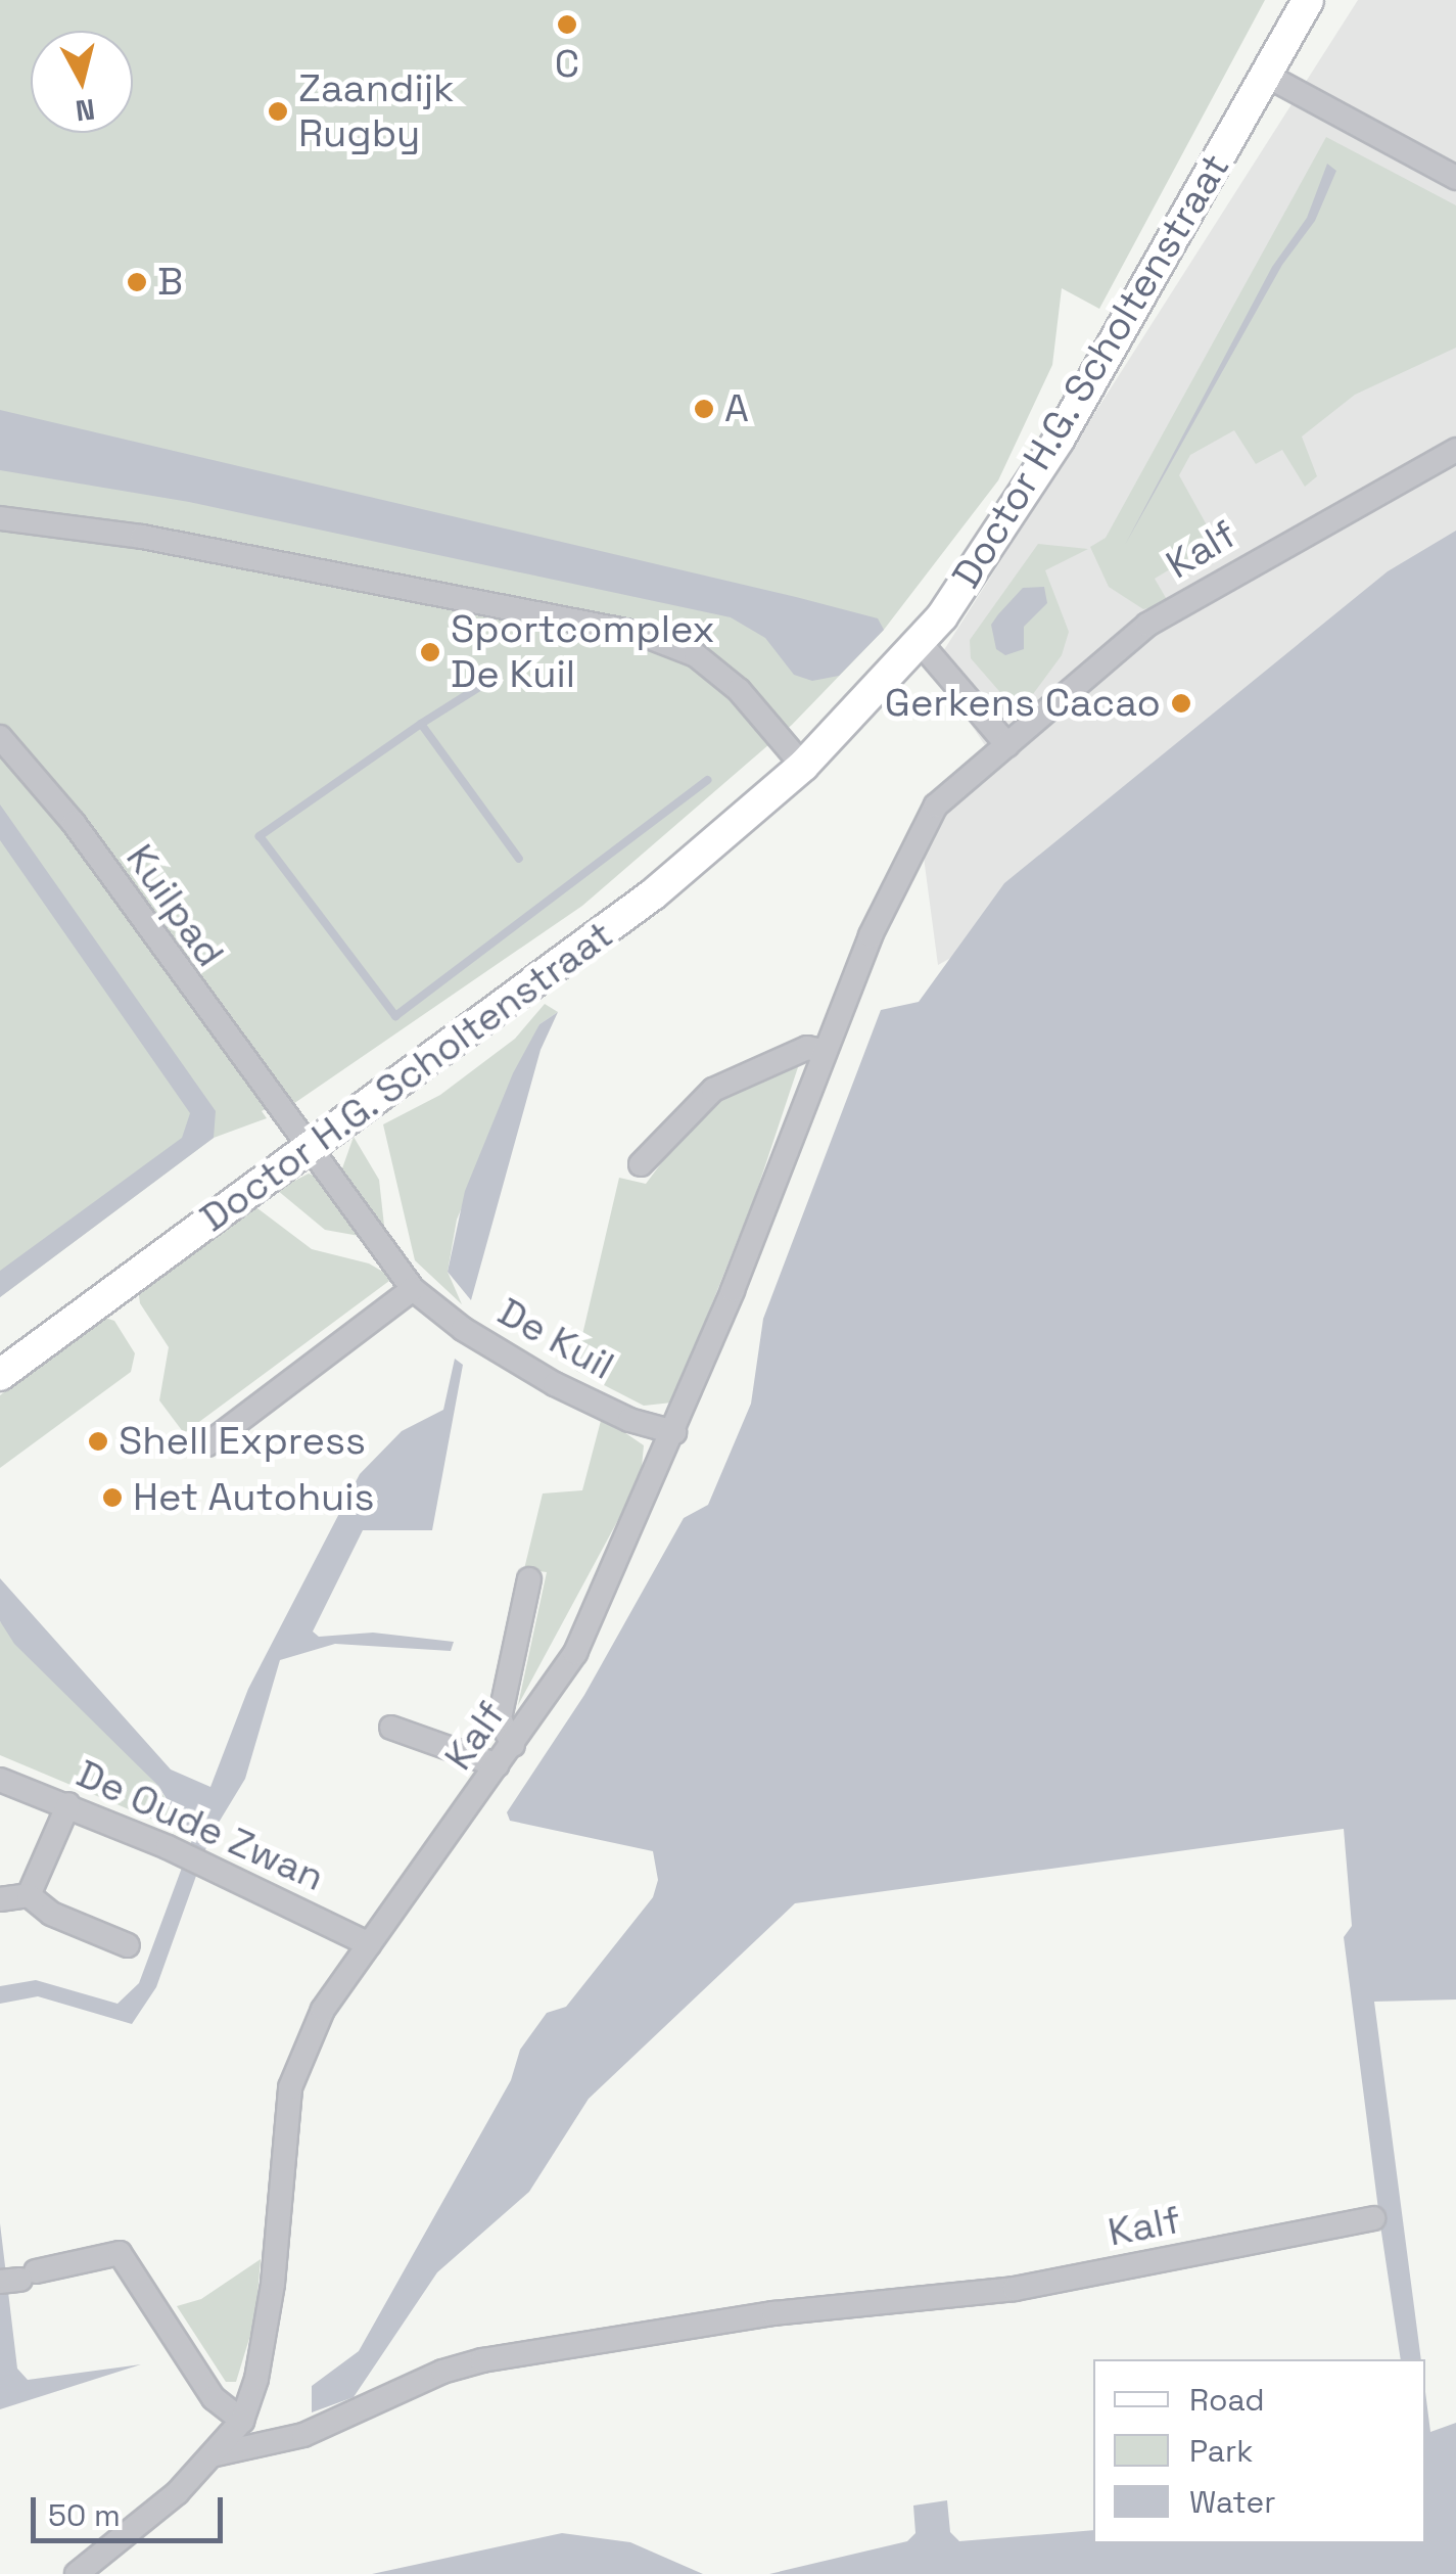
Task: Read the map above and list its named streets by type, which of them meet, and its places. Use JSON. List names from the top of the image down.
{
  "streets": {
    "main road": ["Doctor H.G. Scholtenstraat"],
    "street": [
      "Kalf",
      "Kuilpad",
      "De Kuil",
      "De Oude Zwan"
    ]
  },
  "crossings": [
    ["Doctor H.G. Scholtenstraat", "De Kuil"],
    ["Kalf", "De Kuil"],
    ["Kalf", "De Oude Zwan"],
    ["Kuilpad", "De Kuil"]
  ],
  "places": [
    "C",
    "Zaandijk Rugby",
    "B",
    "A",
    "Sportcomplex De Kuil",
    "Gerkens Cacao",
    "Shell Express",
    "Het Autohuis"
  ],
  "legend": ["Road", "Park", "Water"],
  "scale_bar": "50 m",
  "north": "bottom"
}
